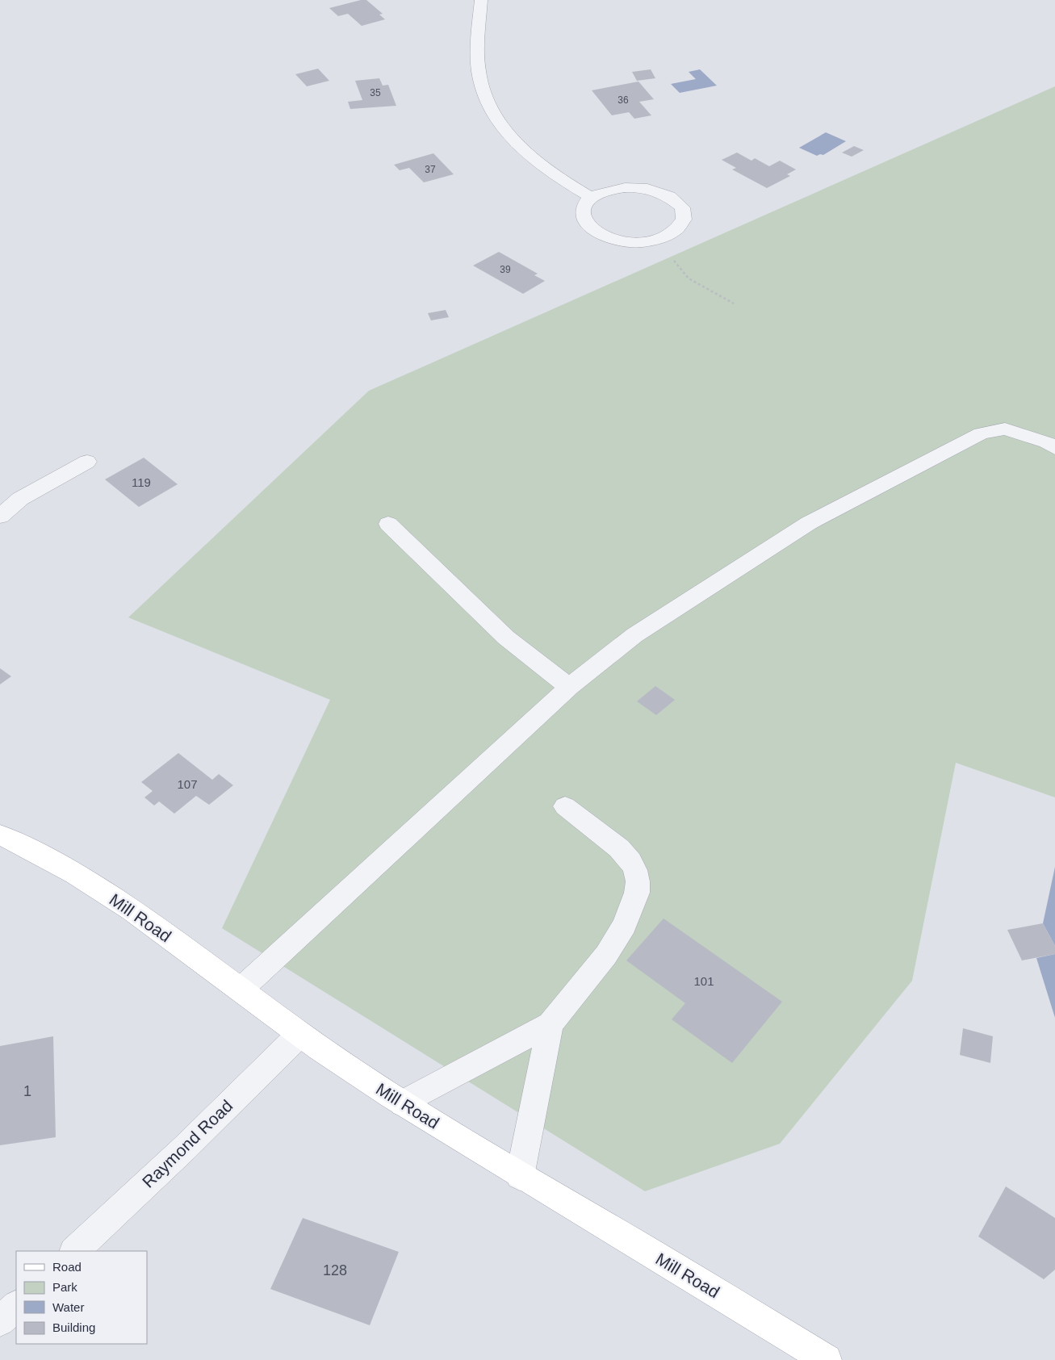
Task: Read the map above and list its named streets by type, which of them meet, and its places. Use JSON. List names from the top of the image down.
{
  "streets": {
    "main road": ["Mill Road"],
    "street": ["Raymond Road"]
  },
  "crossings": [
    ["Mill Road", "Raymond Road"]
  ],
  "house_numbers": [
    "35",
    "36",
    "37",
    "39",
    "119",
    "107",
    "101",
    "1",
    "128"
  ],
  "legend": [
    "Road",
    "Park",
    "Water",
    "Building"
  ]
}
